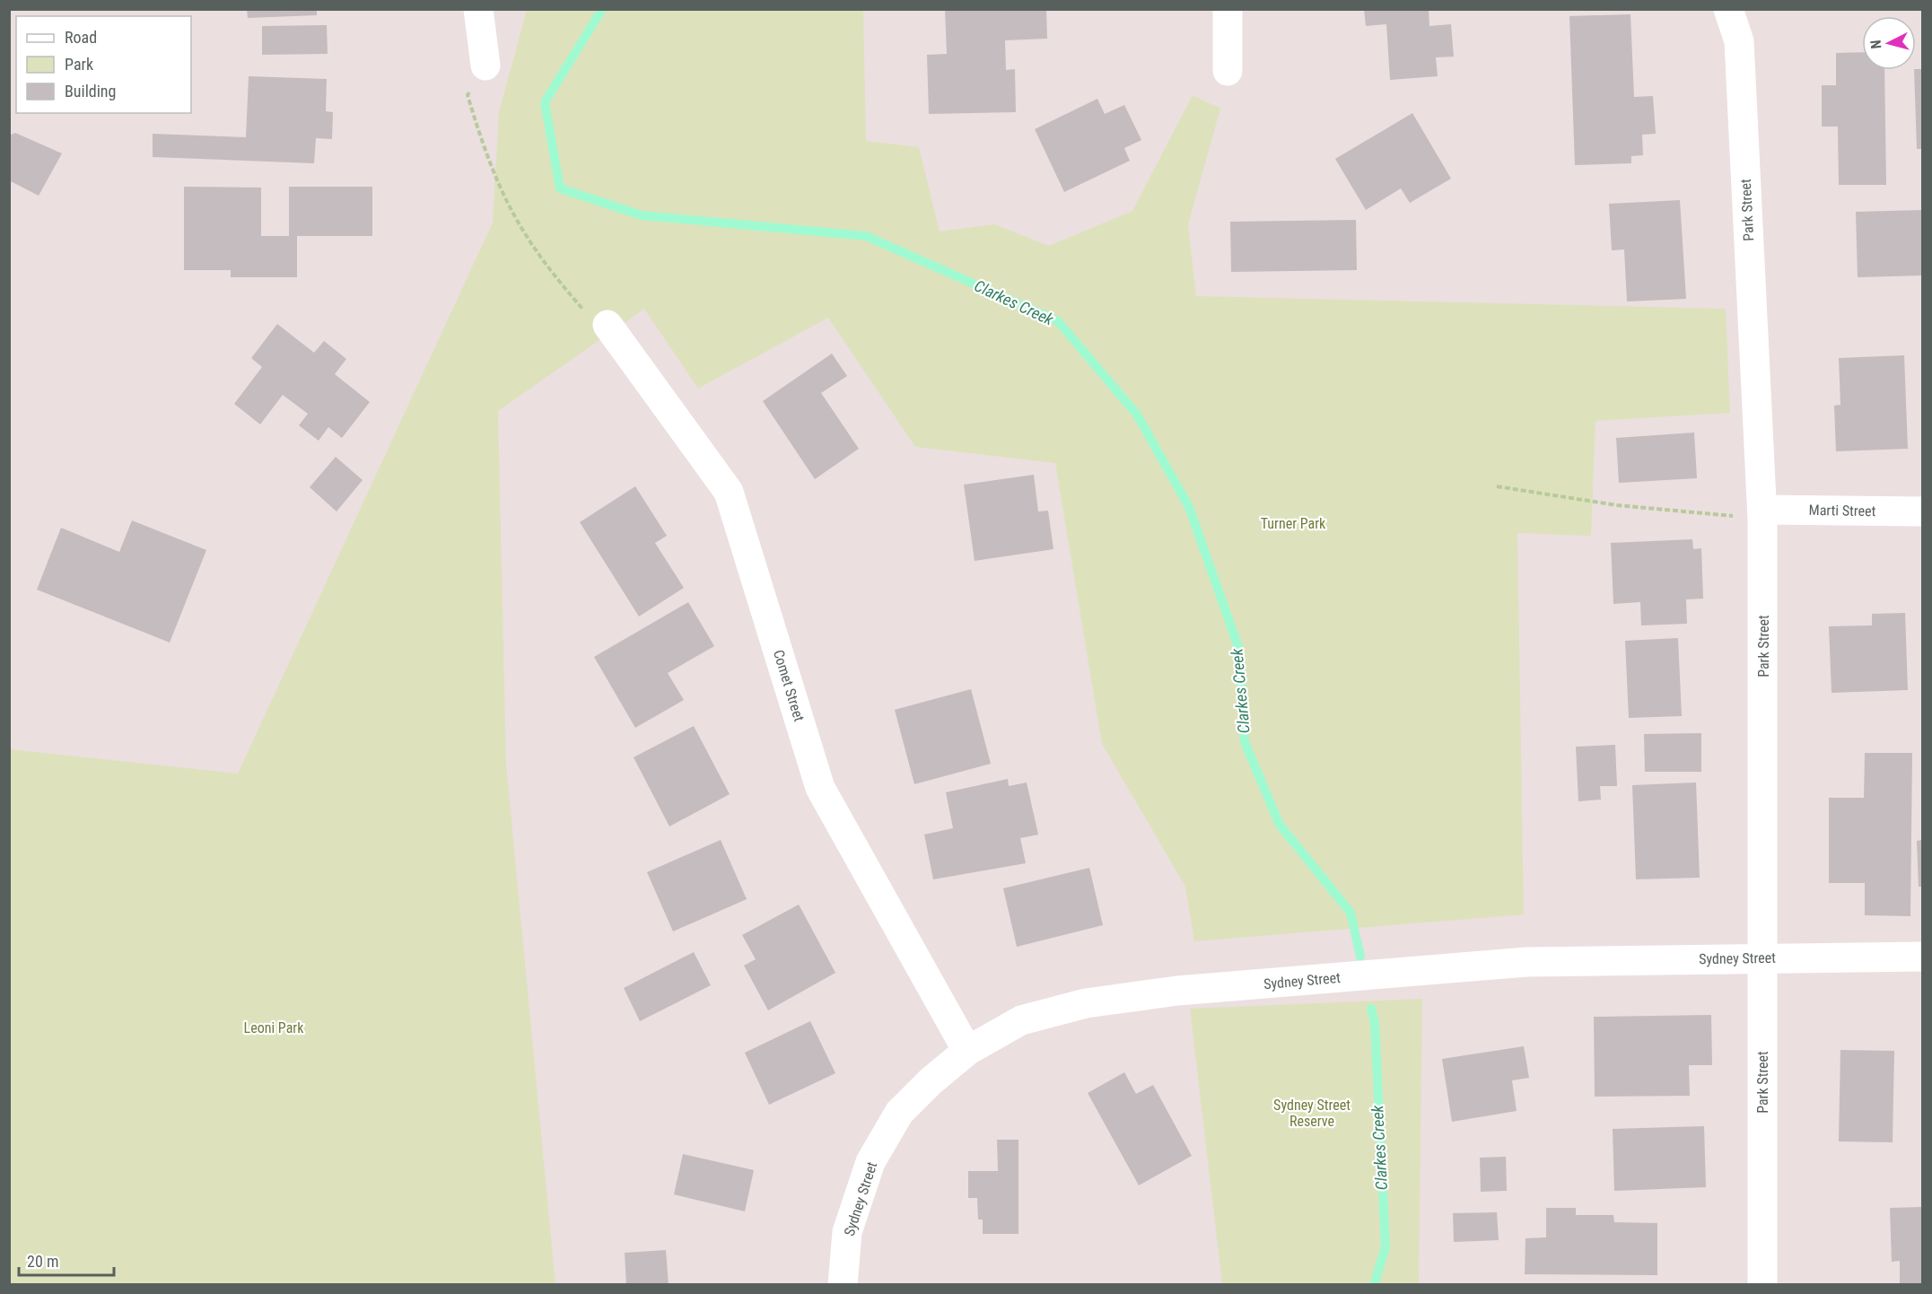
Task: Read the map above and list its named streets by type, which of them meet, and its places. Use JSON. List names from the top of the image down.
{
  "streets": {
    "street": [
      "Park Street",
      "Marti Street",
      "Comet Street",
      "Sydney Street"
    ]
  },
  "crossings": [
    ["Park Street", "Marti Street"],
    ["Park Street", "Sydney Street"],
    ["Comet Street", "Sydney Street"]
  ],
  "water": ["Clarkes Creek"],
  "parks": ["Turner Park", "Leoni Park", "Sydney Street Reserve"],
  "legend": ["Road", "Park", "Building"],
  "scale_bar": "20 m",
  "north": "left"
}
